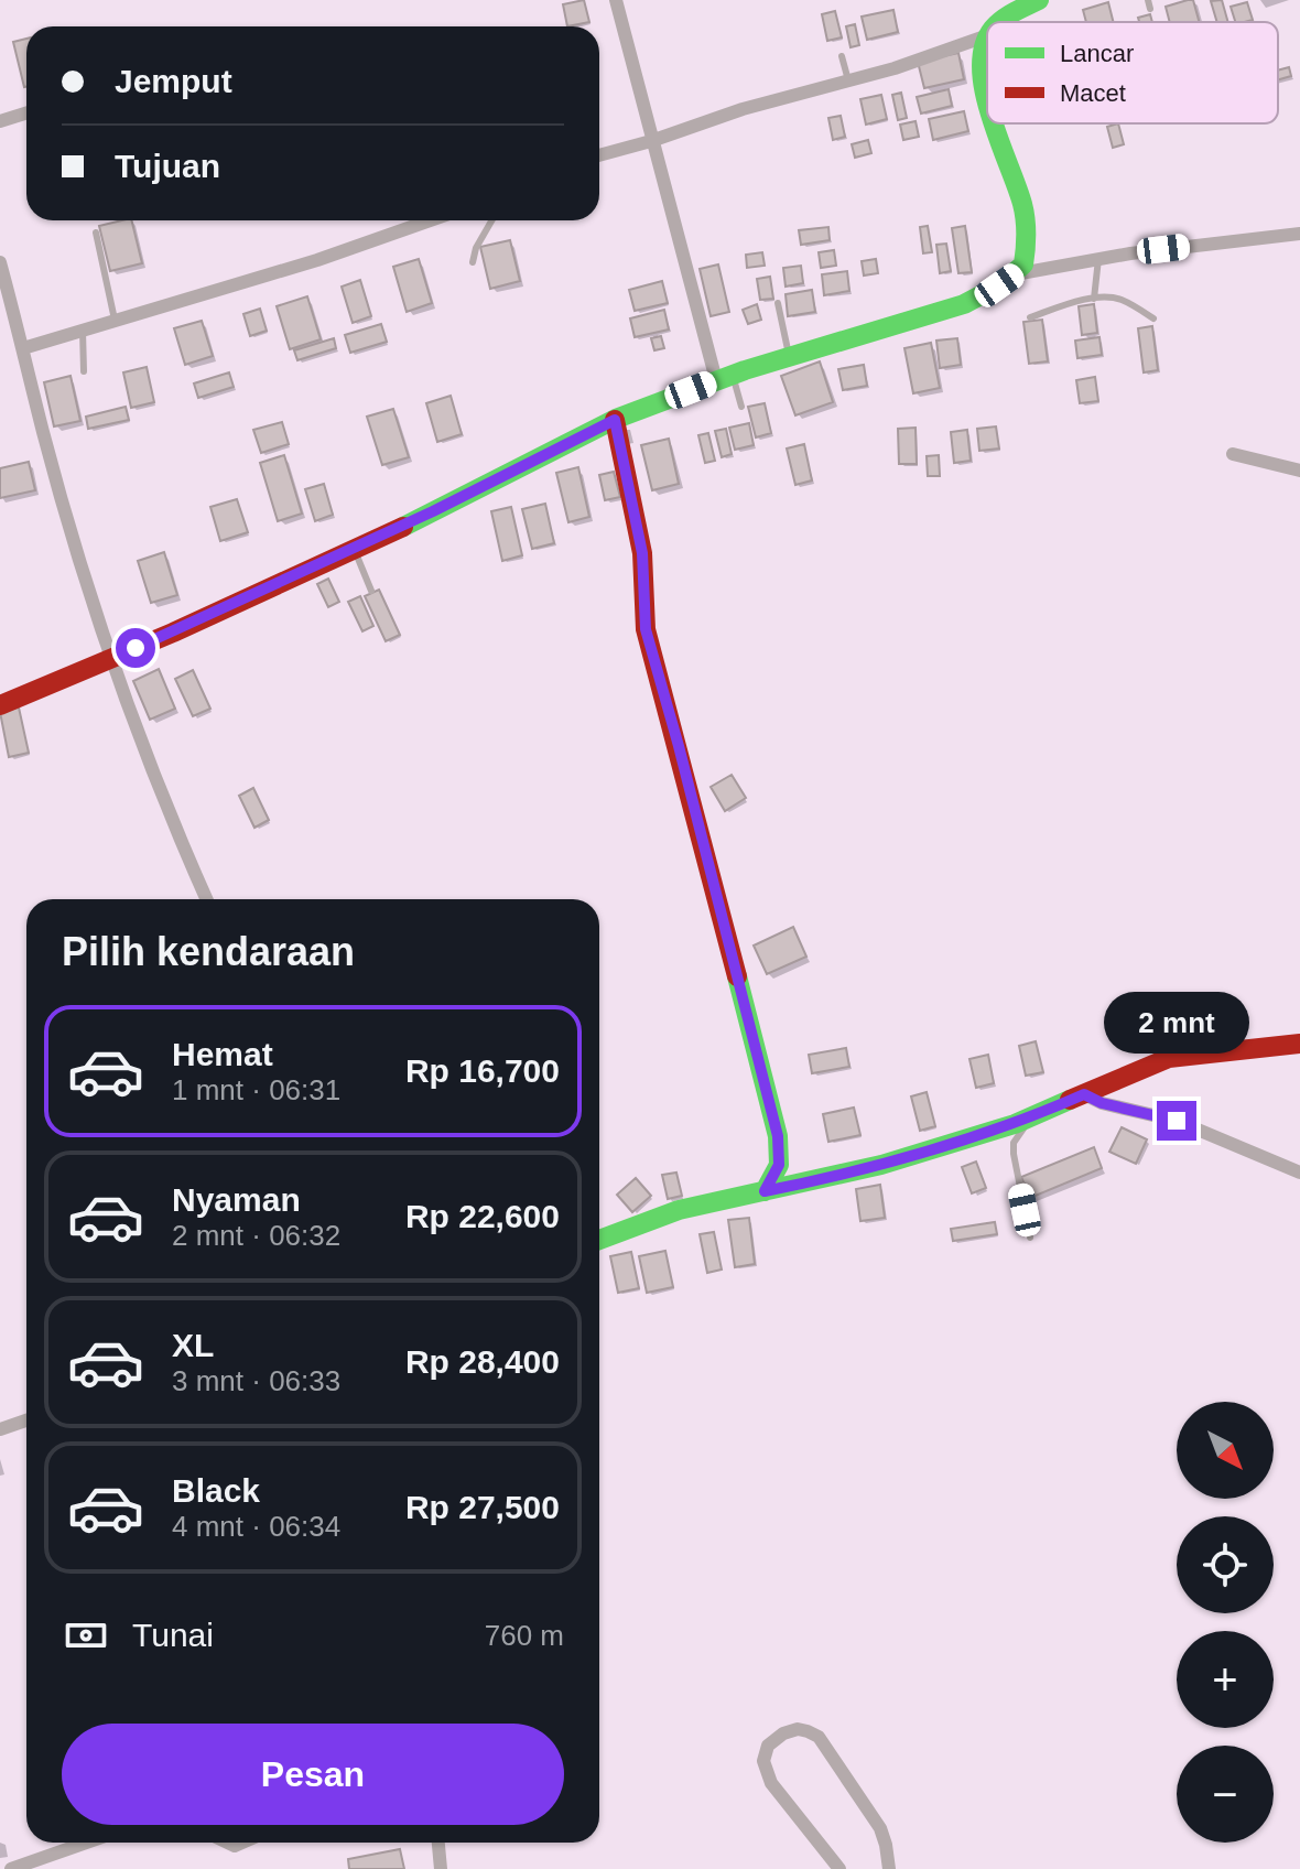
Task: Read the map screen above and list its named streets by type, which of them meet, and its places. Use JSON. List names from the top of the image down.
{
  "legend": ["Lancar", "Macet"],
  "north": "bottom right",
  "page": {
    "banner": ["Jemput", "Tujuan"],
    "heading": "Pilih kendaraan",
    "bubble": "2 mnt",
    "list": [
      {
        "name": "Hemat",
        "note": "1 mnt · 06:31",
        "value": "Rp 16,700"
      },
      {
        "name": "Nyaman",
        "note": "2 mnt · 06:32",
        "value": "Rp 22,600"
      },
      {
        "name": "XL",
        "note": "3 mnt · 06:33",
        "value": "Rp 28,400"
      },
      {
        "name": "Black",
        "note": "4 mnt · 06:34",
        "value": "Rp 27,500"
      }
    ],
    "map_buttons": ["+", "−"],
    "pay": ["Tunai", "760 m"],
    "buttons": "Pesan"
  }
}
